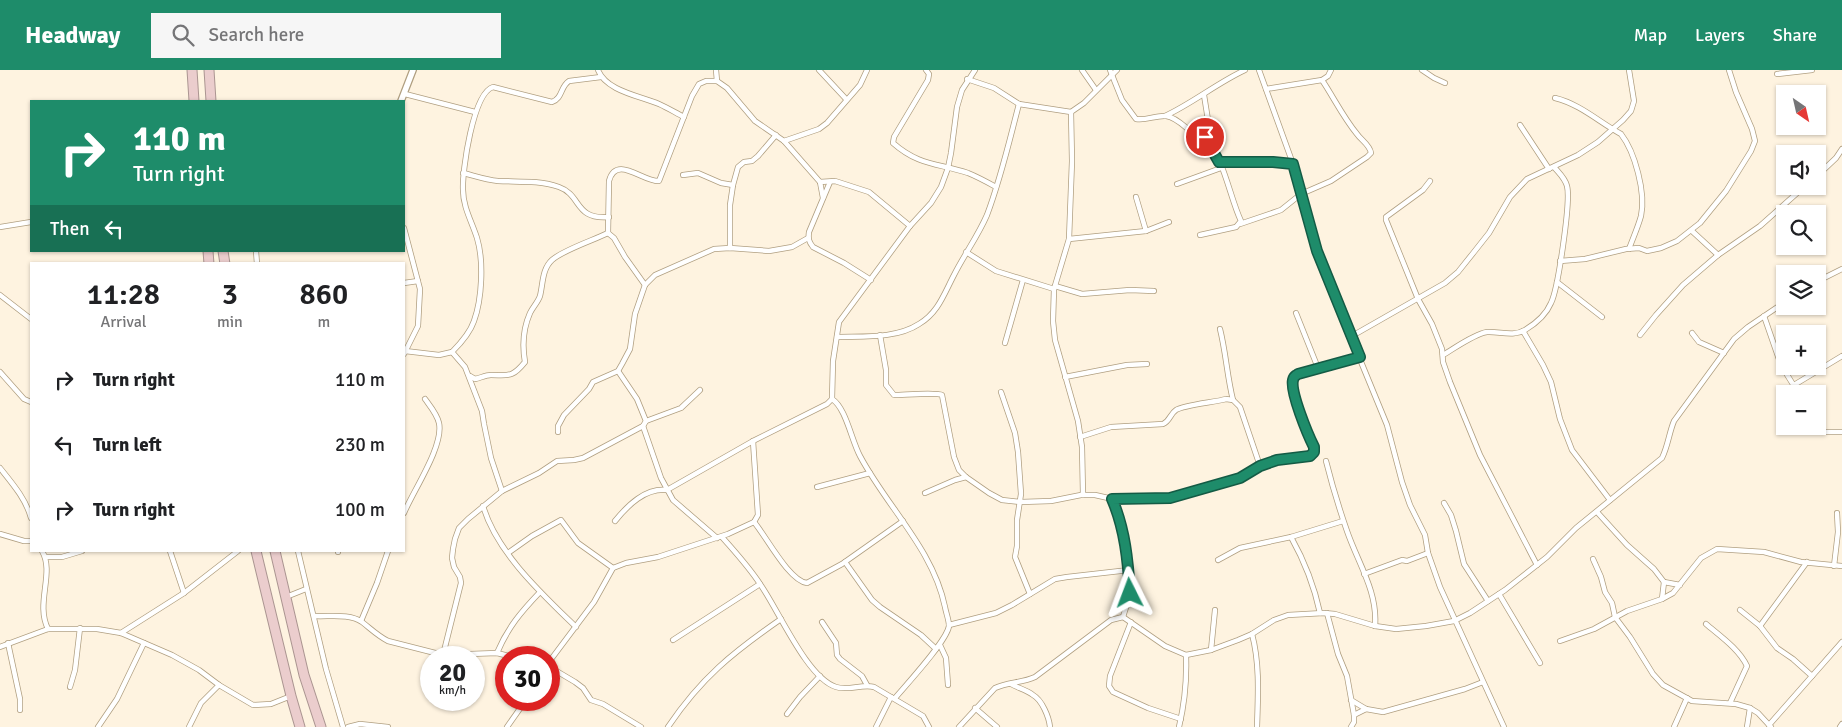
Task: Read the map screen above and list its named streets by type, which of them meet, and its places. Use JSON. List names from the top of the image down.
{
  "north": "bottom right",
  "page": {
    "header": "Headway",
    "search": "Search here",
    "nav": ["Map", "Layers", "Share"],
    "map_buttons": ["+", "−"],
    "turn": ["110 m", "Turn right"],
    "then": "Then",
    "eta": [
      "11:28",
      "Arrival",
      "3",
      "min",
      "860",
      "m"
    ],
    "list": [
      {
        "name": "Turn right",
        "value": "110 m"
      },
      {
        "name": "Turn left",
        "value": "230 m"
      },
      {
        "name": "Turn right",
        "value": "100 m"
      }
    ],
    "speed": "20 km/h",
    "limit": "30"
  }
}
